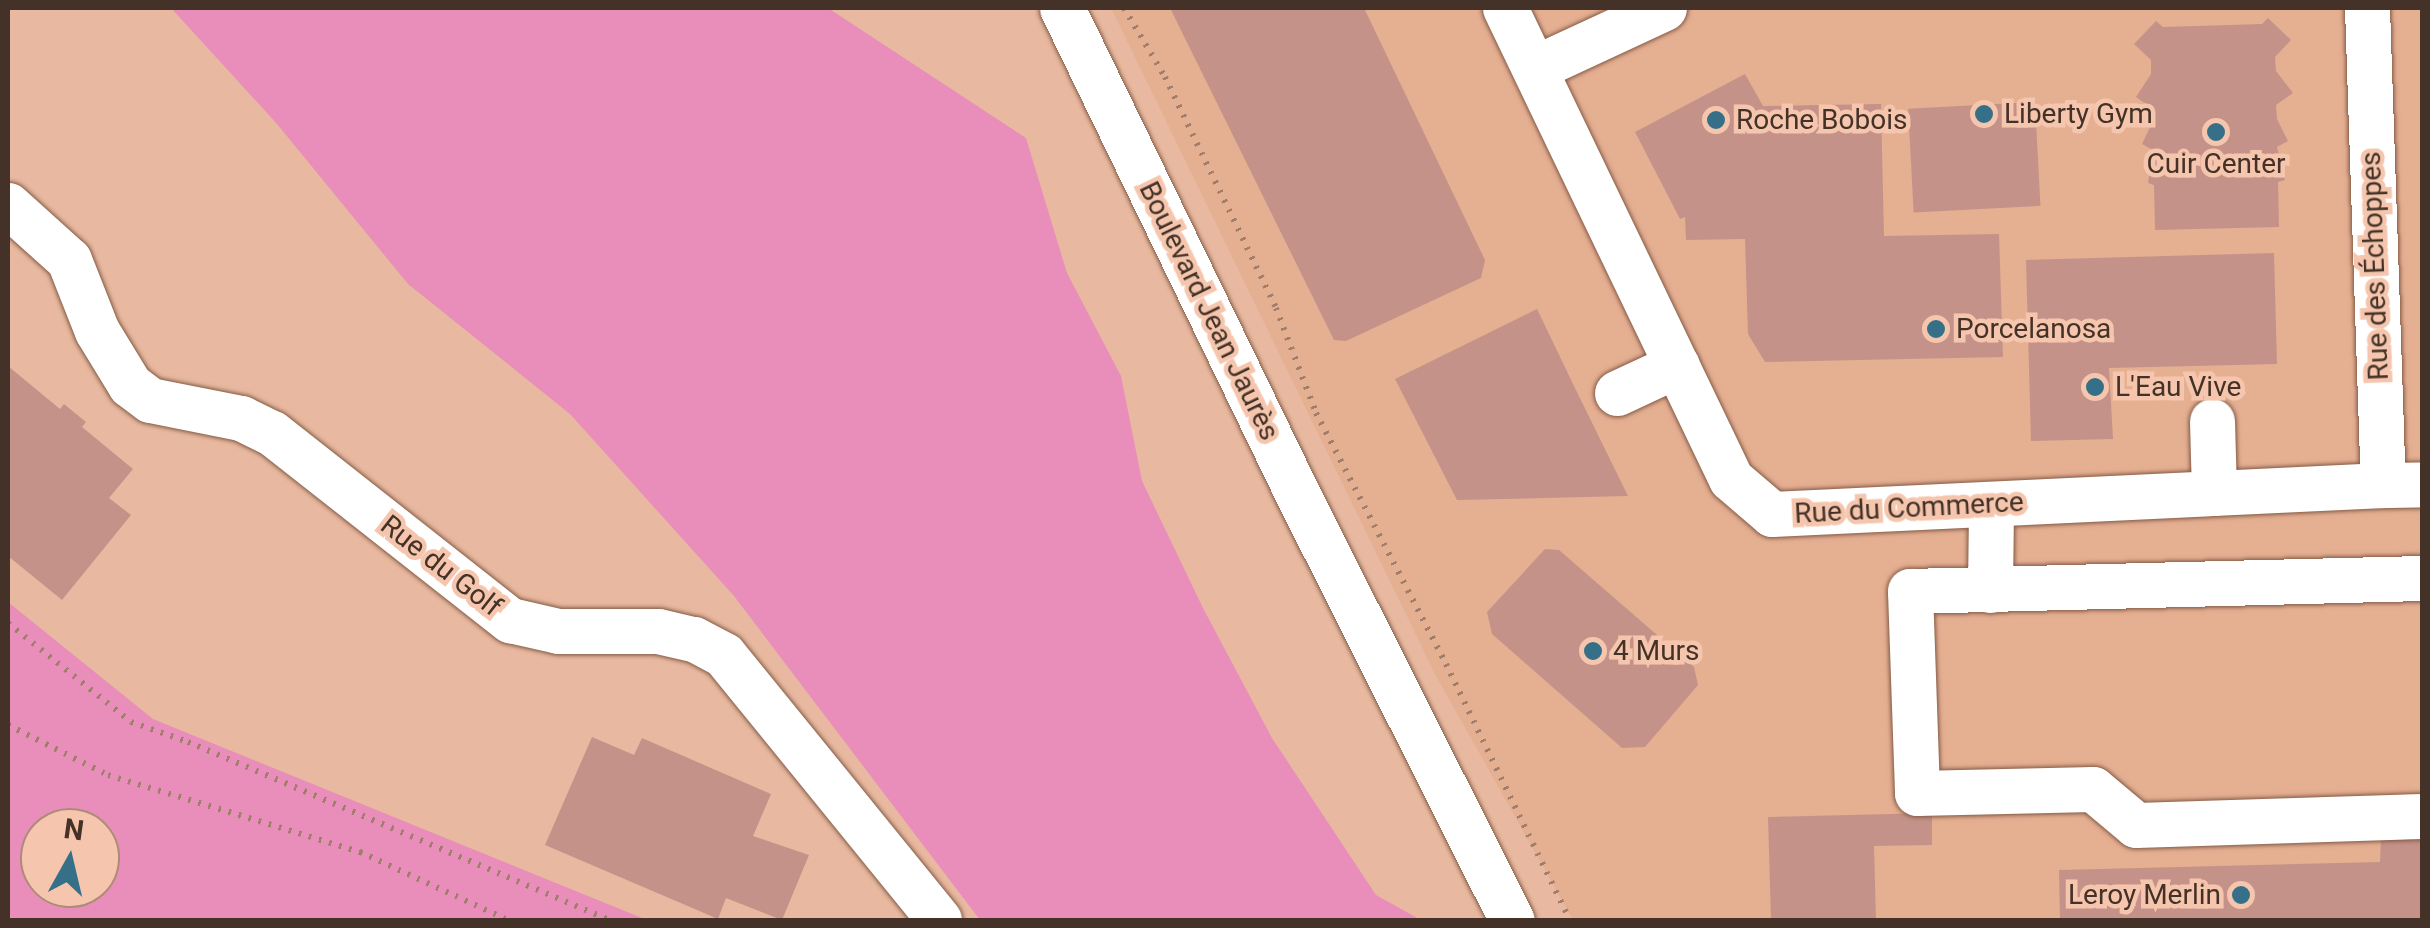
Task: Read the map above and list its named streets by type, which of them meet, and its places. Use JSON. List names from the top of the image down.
{
  "streets": {
    "street": [
      "Rue des Échoppes",
      "Boulevard Jean Jaurès",
      "Rue du Commerce",
      "Rue du Golf"
    ]
  },
  "crossings": [
    ["Rue des Échoppes", "Rue du Commerce"]
  ],
  "places": [
    "Liberty Gym",
    "Roche Bobois",
    "Cuir Center",
    "Porcelanosa",
    "L'Eau Vive",
    "4 Murs",
    "Leroy Merlin"
  ],
  "north": "top"
}
